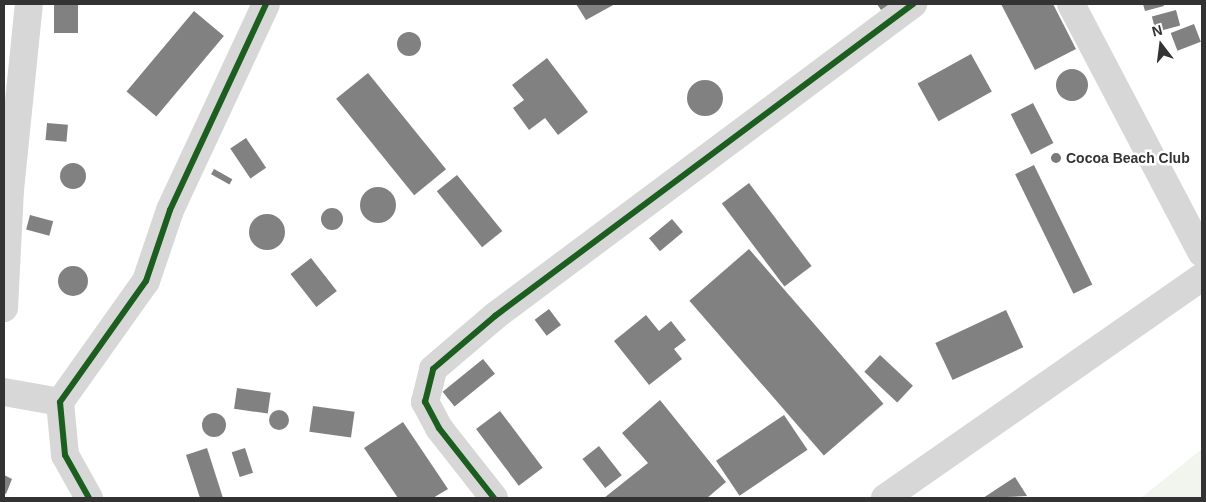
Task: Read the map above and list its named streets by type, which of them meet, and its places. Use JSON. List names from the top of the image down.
{
  "places": ["Cocoa Beach Club"],
  "north": "top"
}
